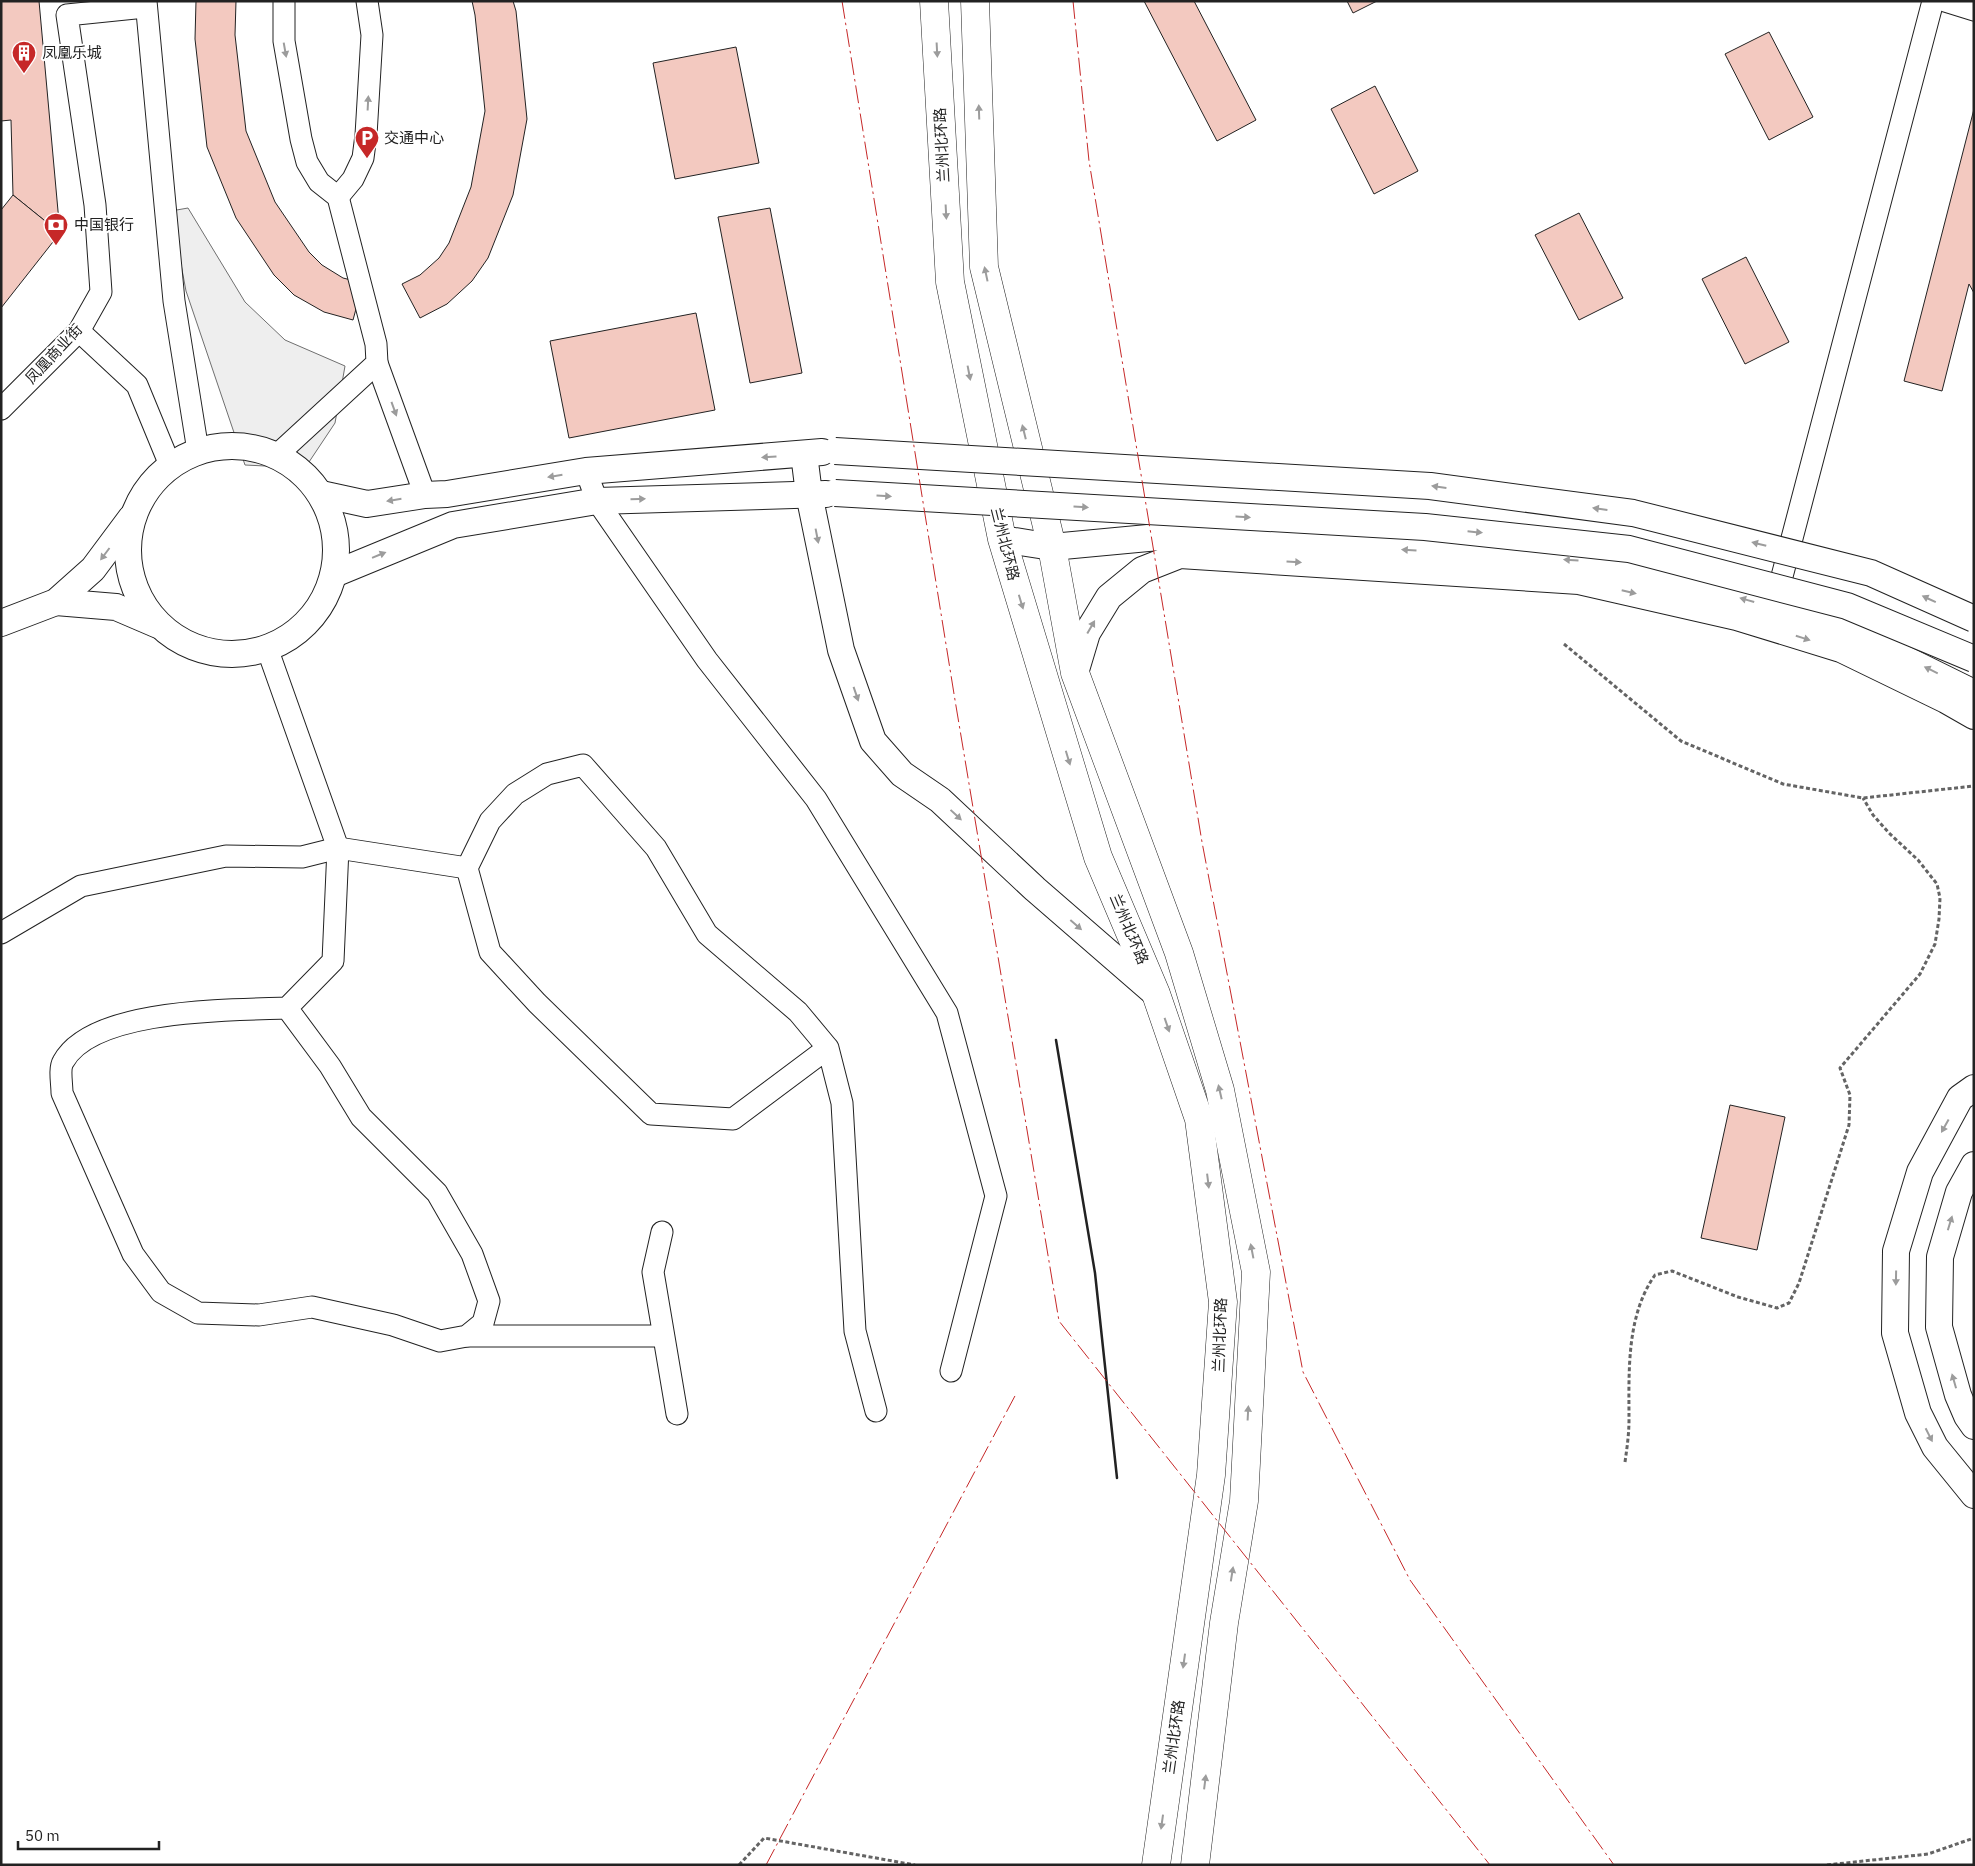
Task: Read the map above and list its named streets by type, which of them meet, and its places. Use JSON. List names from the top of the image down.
{
  "streets": {
    "highway": ["兰州北环路"],
    "street": ["凤凰商业街"]
  },
  "places": {
    "building": ["凤凰乐城"],
    "parking": ["交通中心"],
    "bank": ["中国银行"]
  },
  "scale_bar": "50 m"
}
